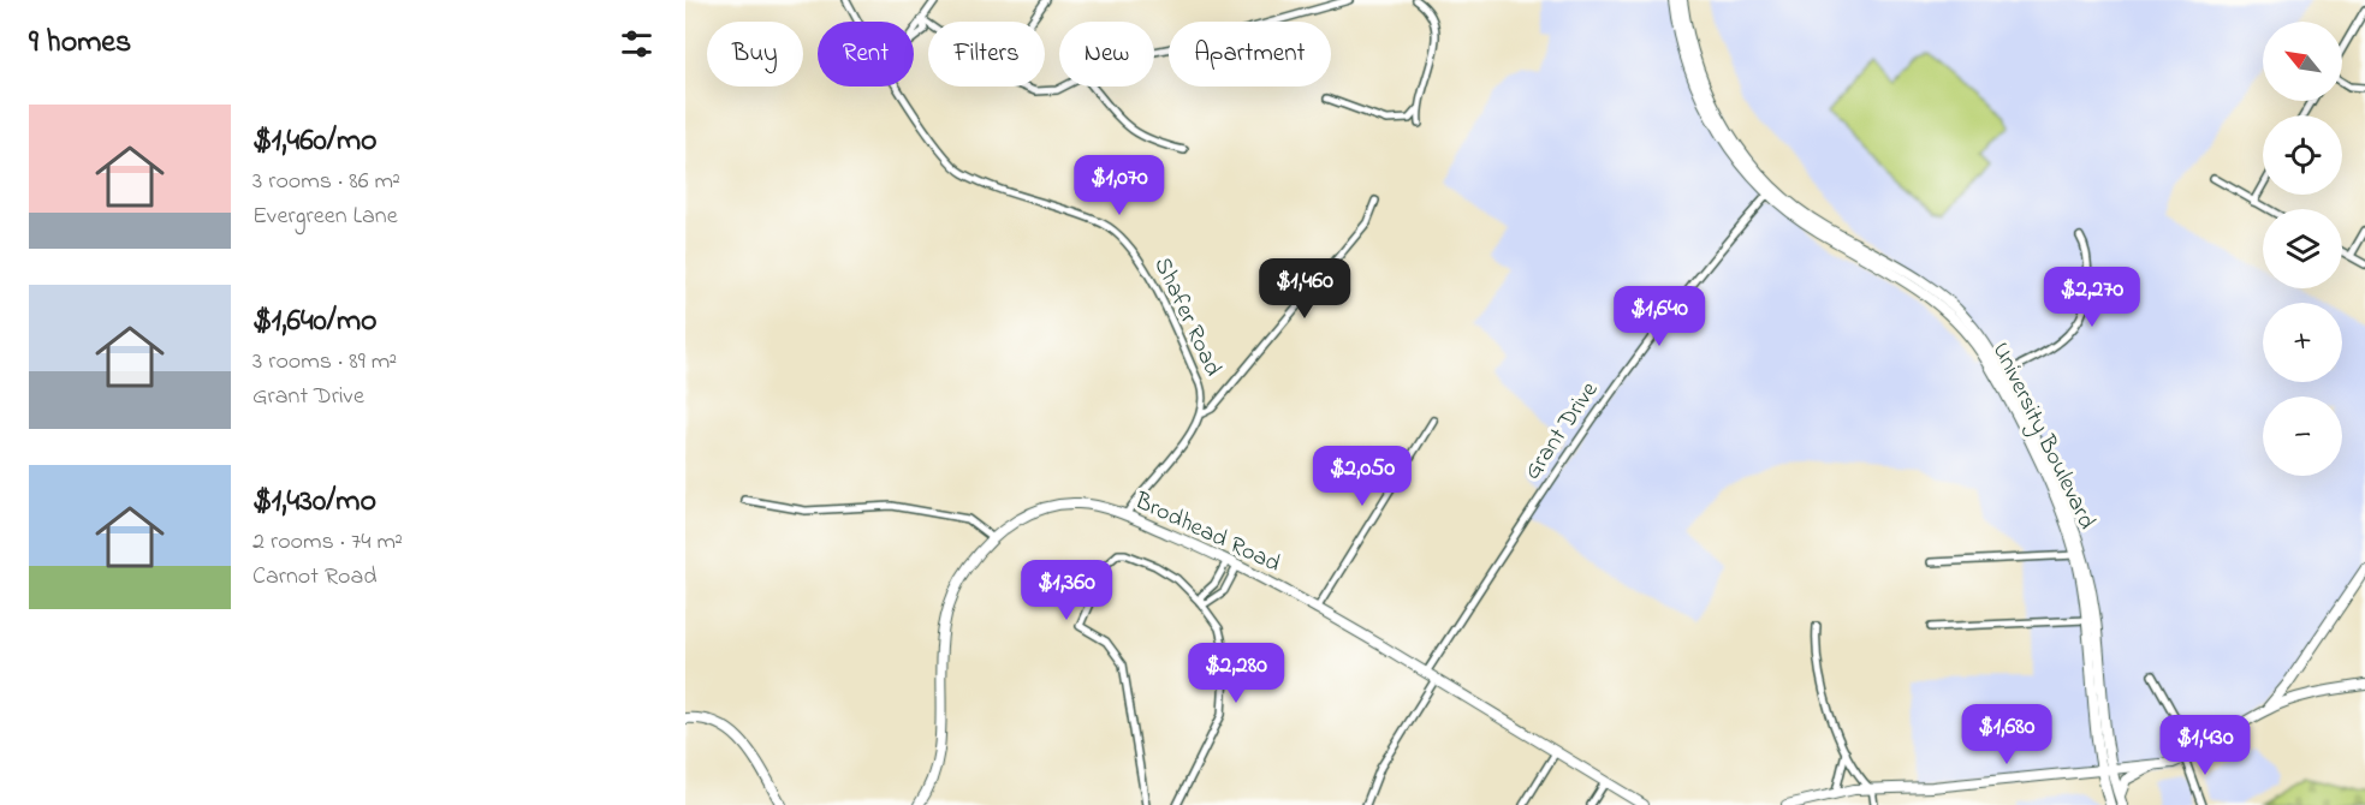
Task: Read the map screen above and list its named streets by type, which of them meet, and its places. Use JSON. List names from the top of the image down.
{
  "streets": {
    "main road": ["University Boulevard", "Brodhead Road"],
    "street": ["Shafer Road", "Grant Drive"]
  },
  "crossings": [
    ["Shafer Road", "Brodhead Road"],
    ["Grant Drive", "University Boulevard"],
    ["Grant Drive", "Brodhead Road"]
  ],
  "north": "top left",
  "page": {
    "heading": "9 homes",
    "map_buttons": ["+", "−"],
    "chip": [
      "Buy",
      "Rent",
      "Filters",
      "New",
      "Apartment"
    ],
    "list": [
      {
        "name": "$1,460/mo",
        "note": "3 rooms · 86 m² · Evergreen Lane"
      },
      {
        "name": "$1,640/mo",
        "note": "3 rooms · 89 m² · Grant Drive"
      },
      {
        "name": "$1,430/mo",
        "note": "2 rooms · 74 m² · Carnot Road"
      }
    ],
    "price": [
      "$1,070",
      "$1,460",
      "$2,270",
      "$1,640",
      "$2,050",
      "$1,360",
      "$2,280",
      "$1,680",
      "$1,430"
    ]
  }
}
